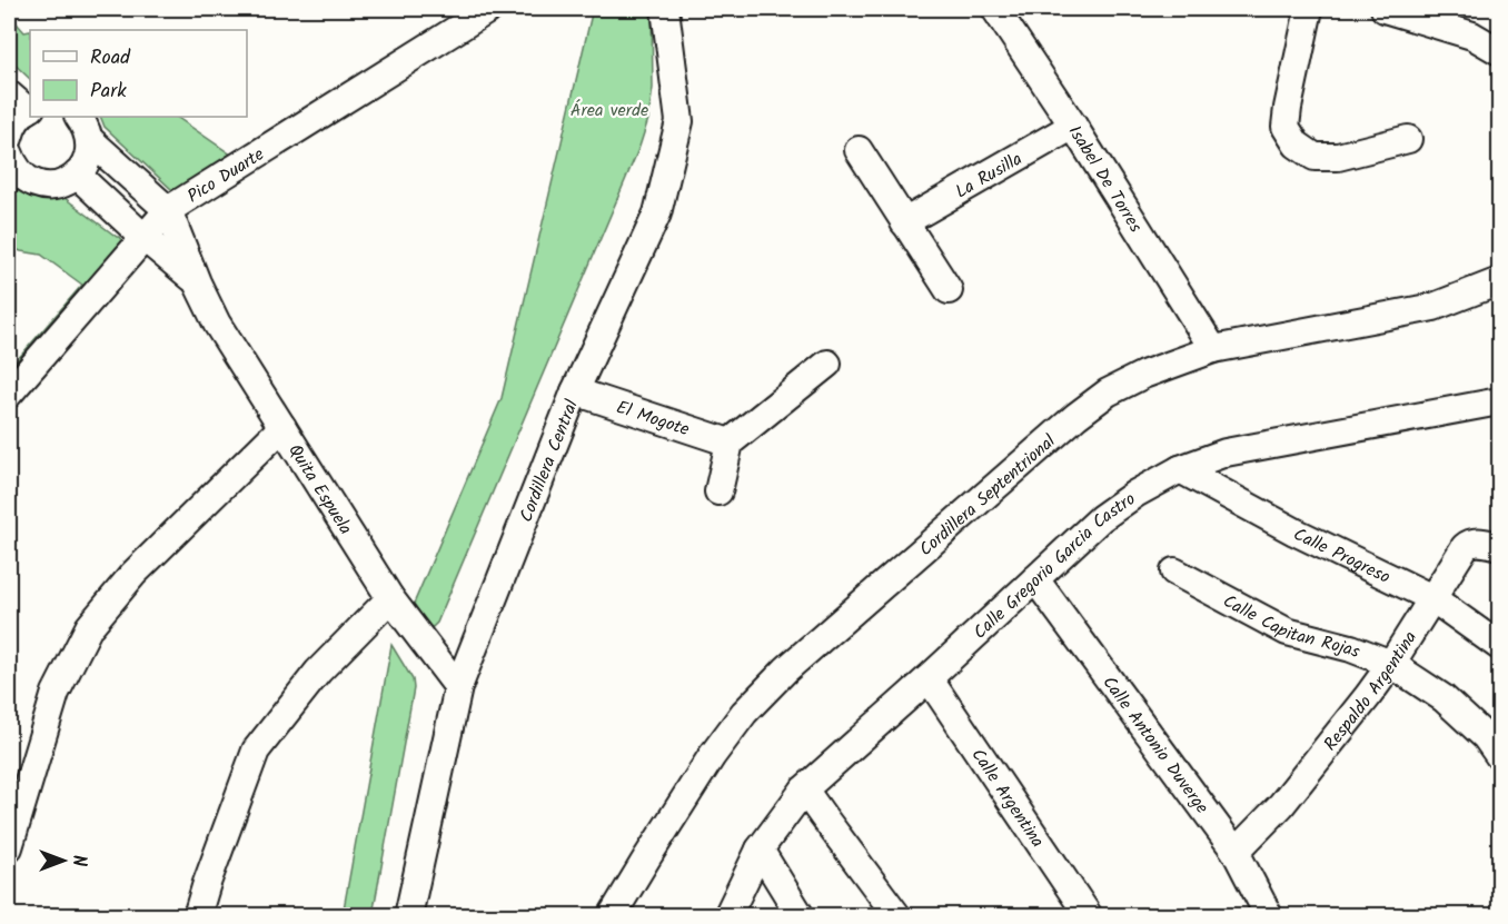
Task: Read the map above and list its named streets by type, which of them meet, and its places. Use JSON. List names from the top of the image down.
{
  "streets": {
    "street": [
      "Pico Duarte",
      "La Rusilla",
      "Isabel De Torres",
      "El Mogote",
      "Cordillera Central",
      "Quita Espuela",
      "Cordillera Septentrional",
      "Calle Progreso",
      "Calle Gregorio Garcia Castro",
      "Calle Capitan Rojas",
      "Respaldo Argentina",
      "Calle Antonio Duverge",
      "Calle Argentina"
    ]
  },
  "crossings": [
    ["Pico Duarte", "Quita Espuela"],
    ["La Rusilla", "Isabel De Torres"],
    ["Isabel De Torres", "Cordillera Septentrional"],
    ["El Mogote", "Cordillera Central"],
    ["Cordillera Central", "Quita Espuela"],
    ["Calle Progreso", "Calle Gregorio Garcia Castro"],
    ["Calle Progreso", "Respaldo Argentina"],
    ["Calle Gregorio Garcia Castro", "Calle Antonio Duverge"],
    ["Calle Gregorio Garcia Castro", "Calle Argentina"],
    ["Calle Capitan Rojas", "Respaldo Argentina"],
    ["Respaldo Argentina", "Calle Antonio Duverge"]
  ],
  "parks": ["Área verde"],
  "legend": ["Road", "Park"],
  "north": "right"
}
